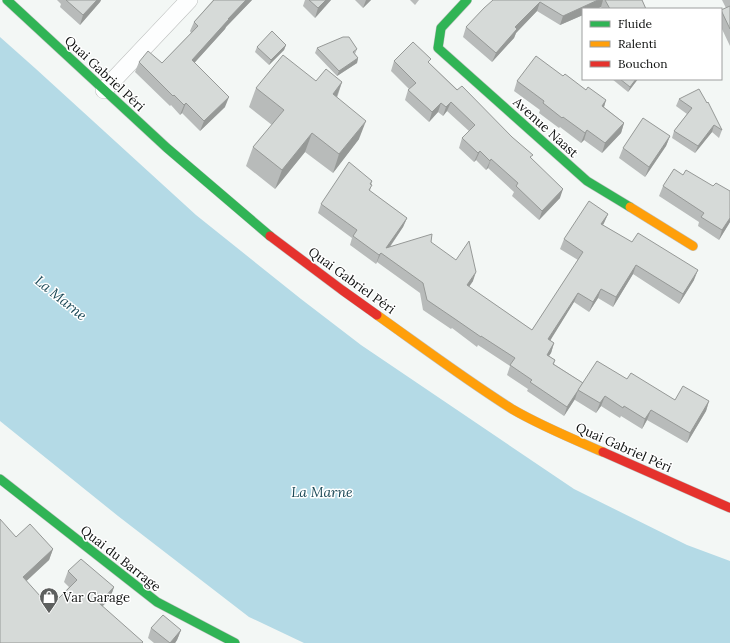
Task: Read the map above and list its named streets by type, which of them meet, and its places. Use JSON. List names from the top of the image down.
{
  "streets": {
    "street": ["Quai Gabriel Péri", "Avenue Naast", "Quai du Barrage"]
  },
  "water": ["La Marne"],
  "places": {
    "shop": ["Var Garage"]
  },
  "legend": ["Fluide", "Ralenti", "Bouchon"]
}
